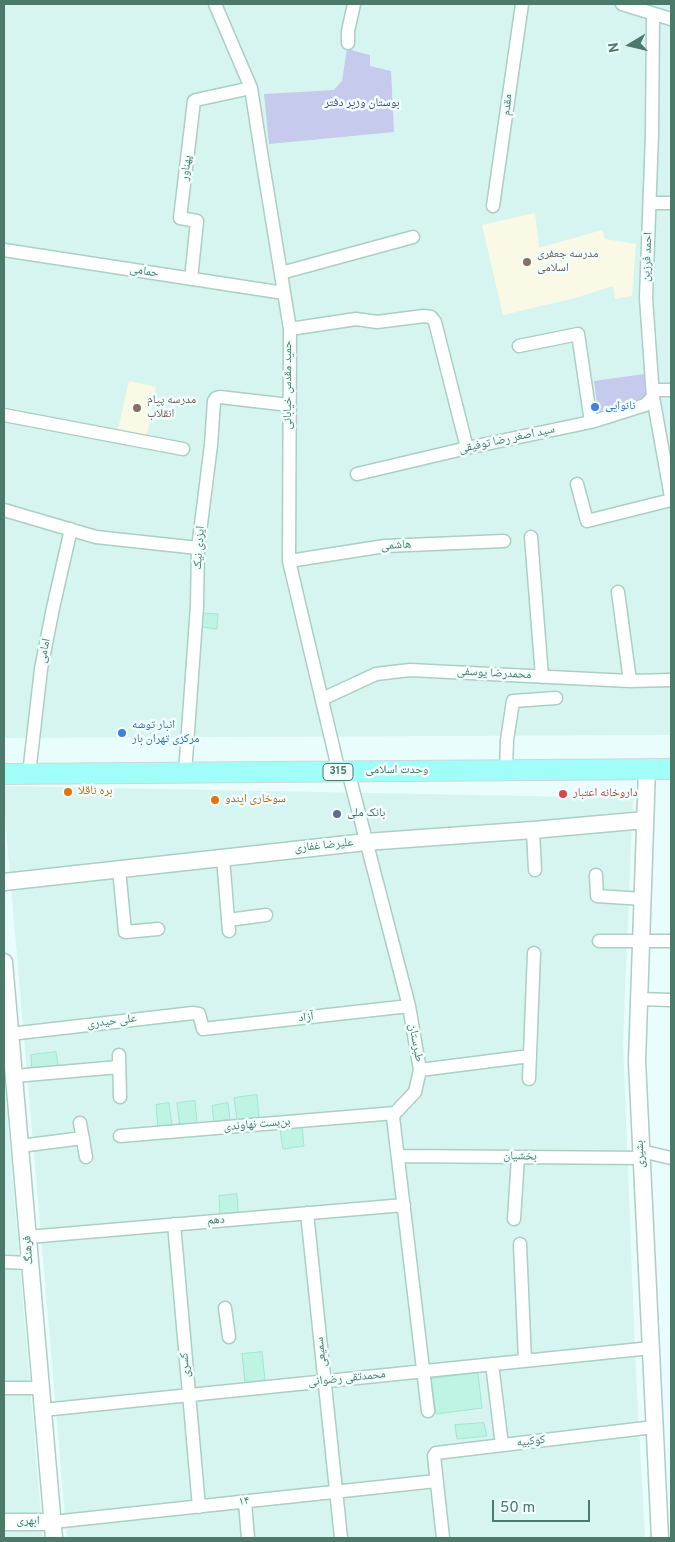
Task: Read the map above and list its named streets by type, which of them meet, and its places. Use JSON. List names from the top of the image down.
{
  "streets": {
    "main road": ["وحدت اسلامی", "315"],
    "street": [
      "مقدم",
      "پهناور",
      "احمد فرزین",
      "حمامی",
      "حمید مقدس خیابانی",
      "سید اصغر رضا توفیقی",
      "هاشمی",
      "ایزدی نیک",
      "امامی",
      "محمدرضا یوسفی",
      "علیرضا غفاری",
      "آزاد",
      "علی حیدری",
      "طبرستان",
      "بن‌بست نهاوندی",
      "بشیری",
      "بخشیان",
      "دهم",
      "فرهنگ",
      "سمیعی",
      "کسری",
      "محمدتقی رضوانی",
      "کوکبیه",
      "۱۴",
      "ابهری"
    ]
  },
  "crossings": [
    ["پهناور", "حمامی"],
    ["پهناور", "حمید مقدس خیابانی"],
    ["احمد فرزین", "سید اصغر رضا توفیقی"],
    ["حمامی", "حمید مقدس خیابانی"],
    ["حمید مقدس خیابانی", "هاشمی"],
    ["حمید مقدس خیابانی", "ایزدی نیک"],
    ["حمید مقدس خیابانی", "محمدرضا یوسفی"],
    ["حمید مقدس خیابانی", "وحدت اسلامی"],
    ["حمید مقدس خیابانی", "طبرستان"],
    ["ایزدی نیک", "وحدت اسلامی"],
    ["امامی", "وحدت اسلامی"],
    ["وحدت اسلامی", "طبرستان"],
    ["وحدت اسلامی", "بشیری"],
    ["علیرضا غفاری", "طبرستان"],
    ["علیرضا غفاری", "بشیری"],
    ["آزاد", "علی حیدری"],
    ["آزاد", "طبرستان"],
    ["علی حیدری", "فرهنگ"],
    ["طبرستان", "بن‌بست نهاوندی"],
    ["بشیری", "بخشیان"],
    ["بشیری", "محمدتقی رضوانی"],
    ["بشیری", "کوکبیه"],
    ["دهم", "فرهنگ"],
    ["دهم", "سمیعی"],
    ["دهم", "کسری"],
    ["فرهنگ", "محمدتقی رضوانی"],
    ["فرهنگ", "۱۴"],
    ["فرهنگ", "ابهری"],
    ["سمیعی", "محمدتقی رضوانی"],
    ["سمیعی", "۱۴"],
    ["کسری", "محمدتقی رضوانی"],
    ["کسری", "۱۴"],
    ["کوکبیه", "۱۴"],
    ["۱۴", "ابهری"]
  ],
  "parks": ["بوستان وزیر دفتر"],
  "places": [
    "مدرسه جعفری اسلامی",
    "نانوایی",
    "مدرسه پیام انقلاب",
    "انبار توشه مرکزی تهران بار",
    "بره ناقلا",
    "داروخانه اعتبار",
    "سوخاری ایندو",
    "بانک ملی"
  ],
  "scale_bar": "50 m",
  "north": "left"
}
